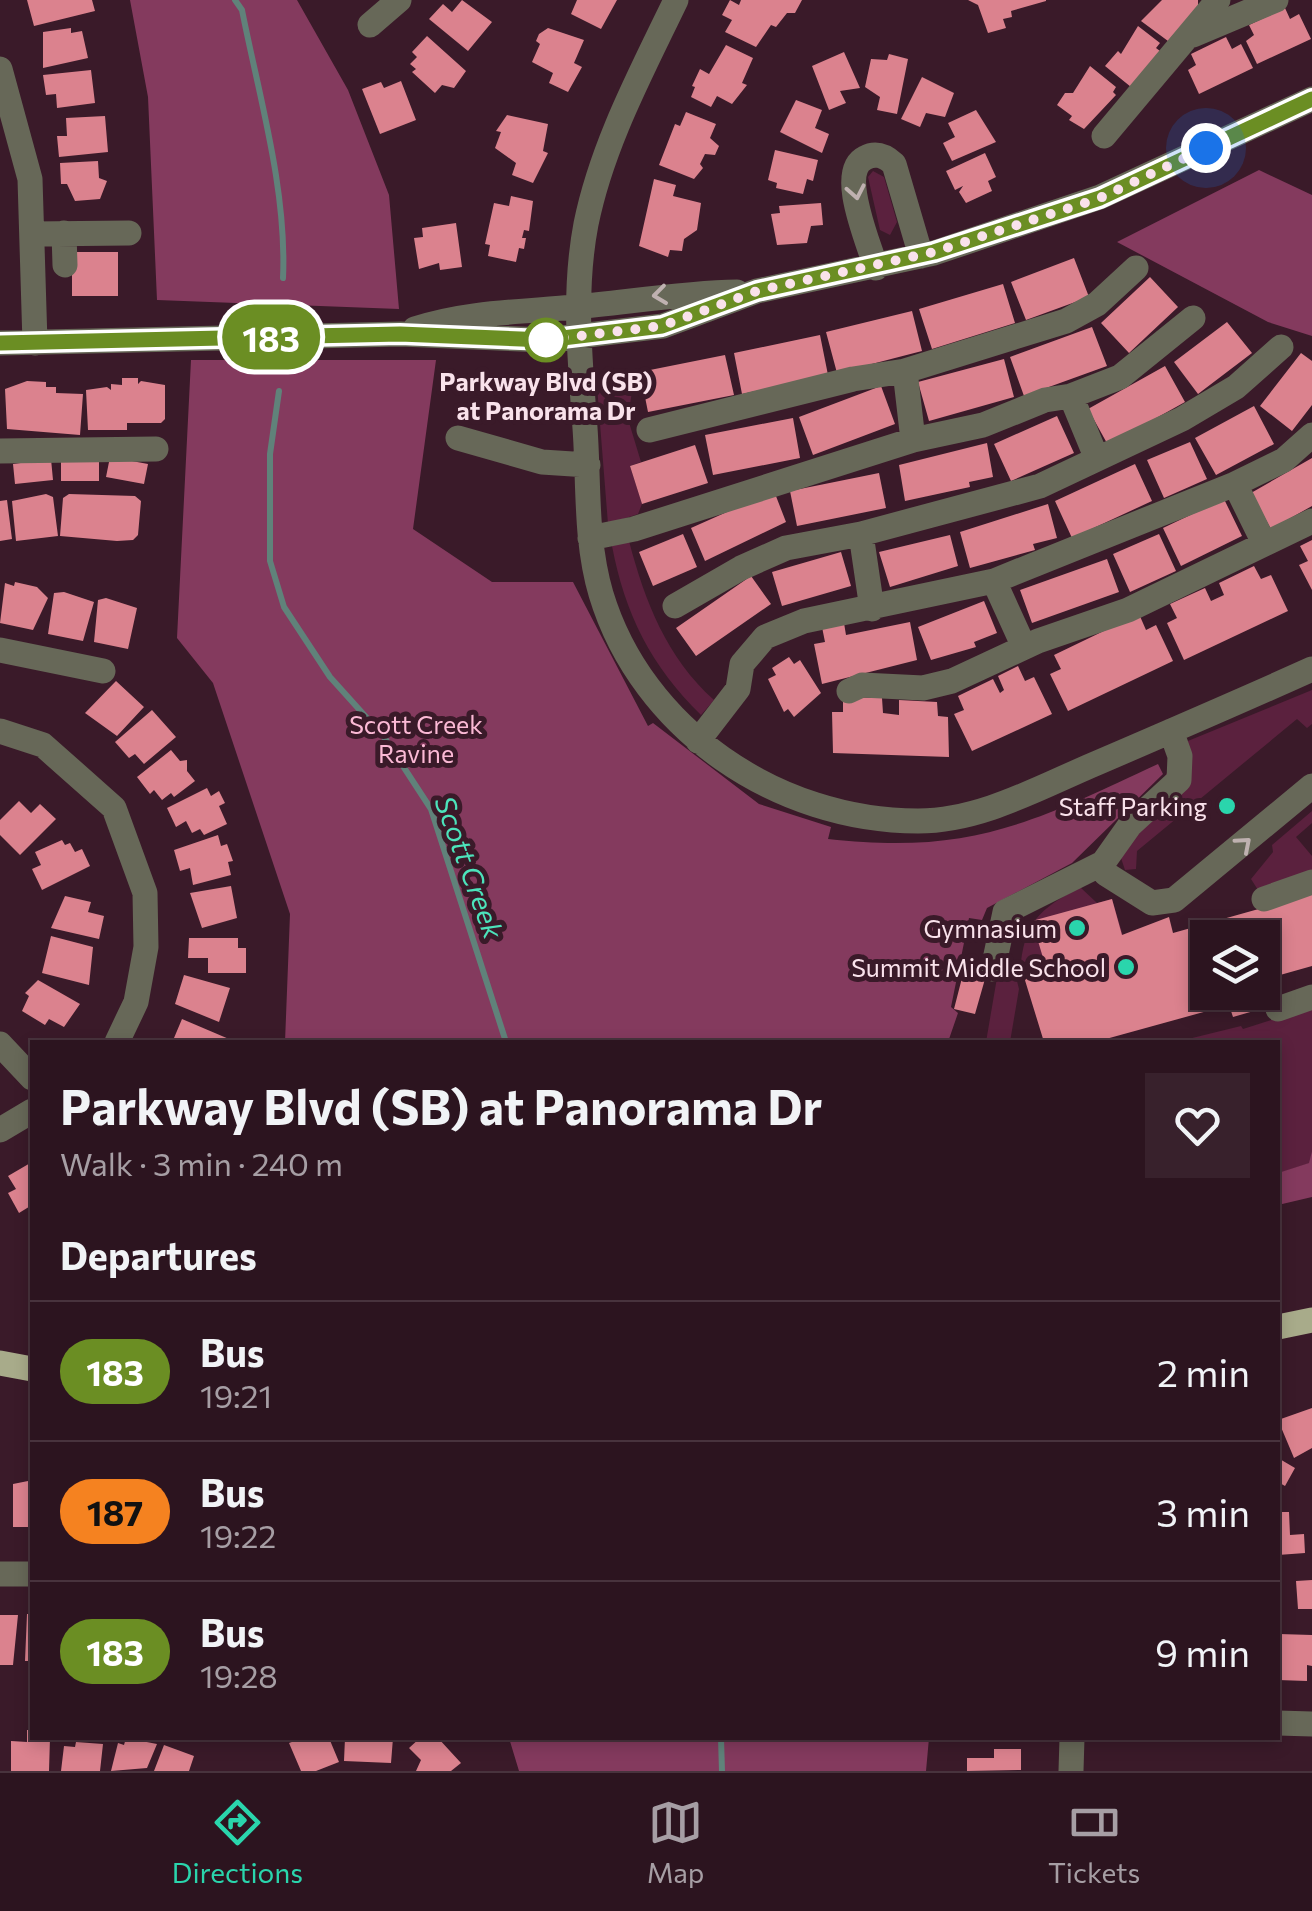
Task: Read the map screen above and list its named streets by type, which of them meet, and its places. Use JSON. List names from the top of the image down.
{
  "water": ["Scott Creek"],
  "parks": ["Scott Creek Ravine"],
  "places": [
    "Parkway Blvd (SB) at Panorama Dr",
    "Staff Parking",
    "Gymnasium",
    "Summit Middle School"
  ],
  "lines": ["bus line 183"],
  "page": {
    "on_map": "183",
    "heading": [
      ["Parkway Blvd (SB) at Panorama Dr", "Walk · 3 min · 240 m"],
      "Departures"
    ],
    "list": [
      {
        "mark": "183",
        "name": "Bus",
        "note": "19:21",
        "value": "2 min"
      },
      {
        "mark": "187",
        "name": "Bus",
        "note": "19:22",
        "value": "3 min"
      },
      {
        "mark": "183",
        "name": "Bus",
        "note": "19:28",
        "value": "9 min"
      }
    ],
    "tabs": ["Directions", "Map", "Tickets"]
  }
}
